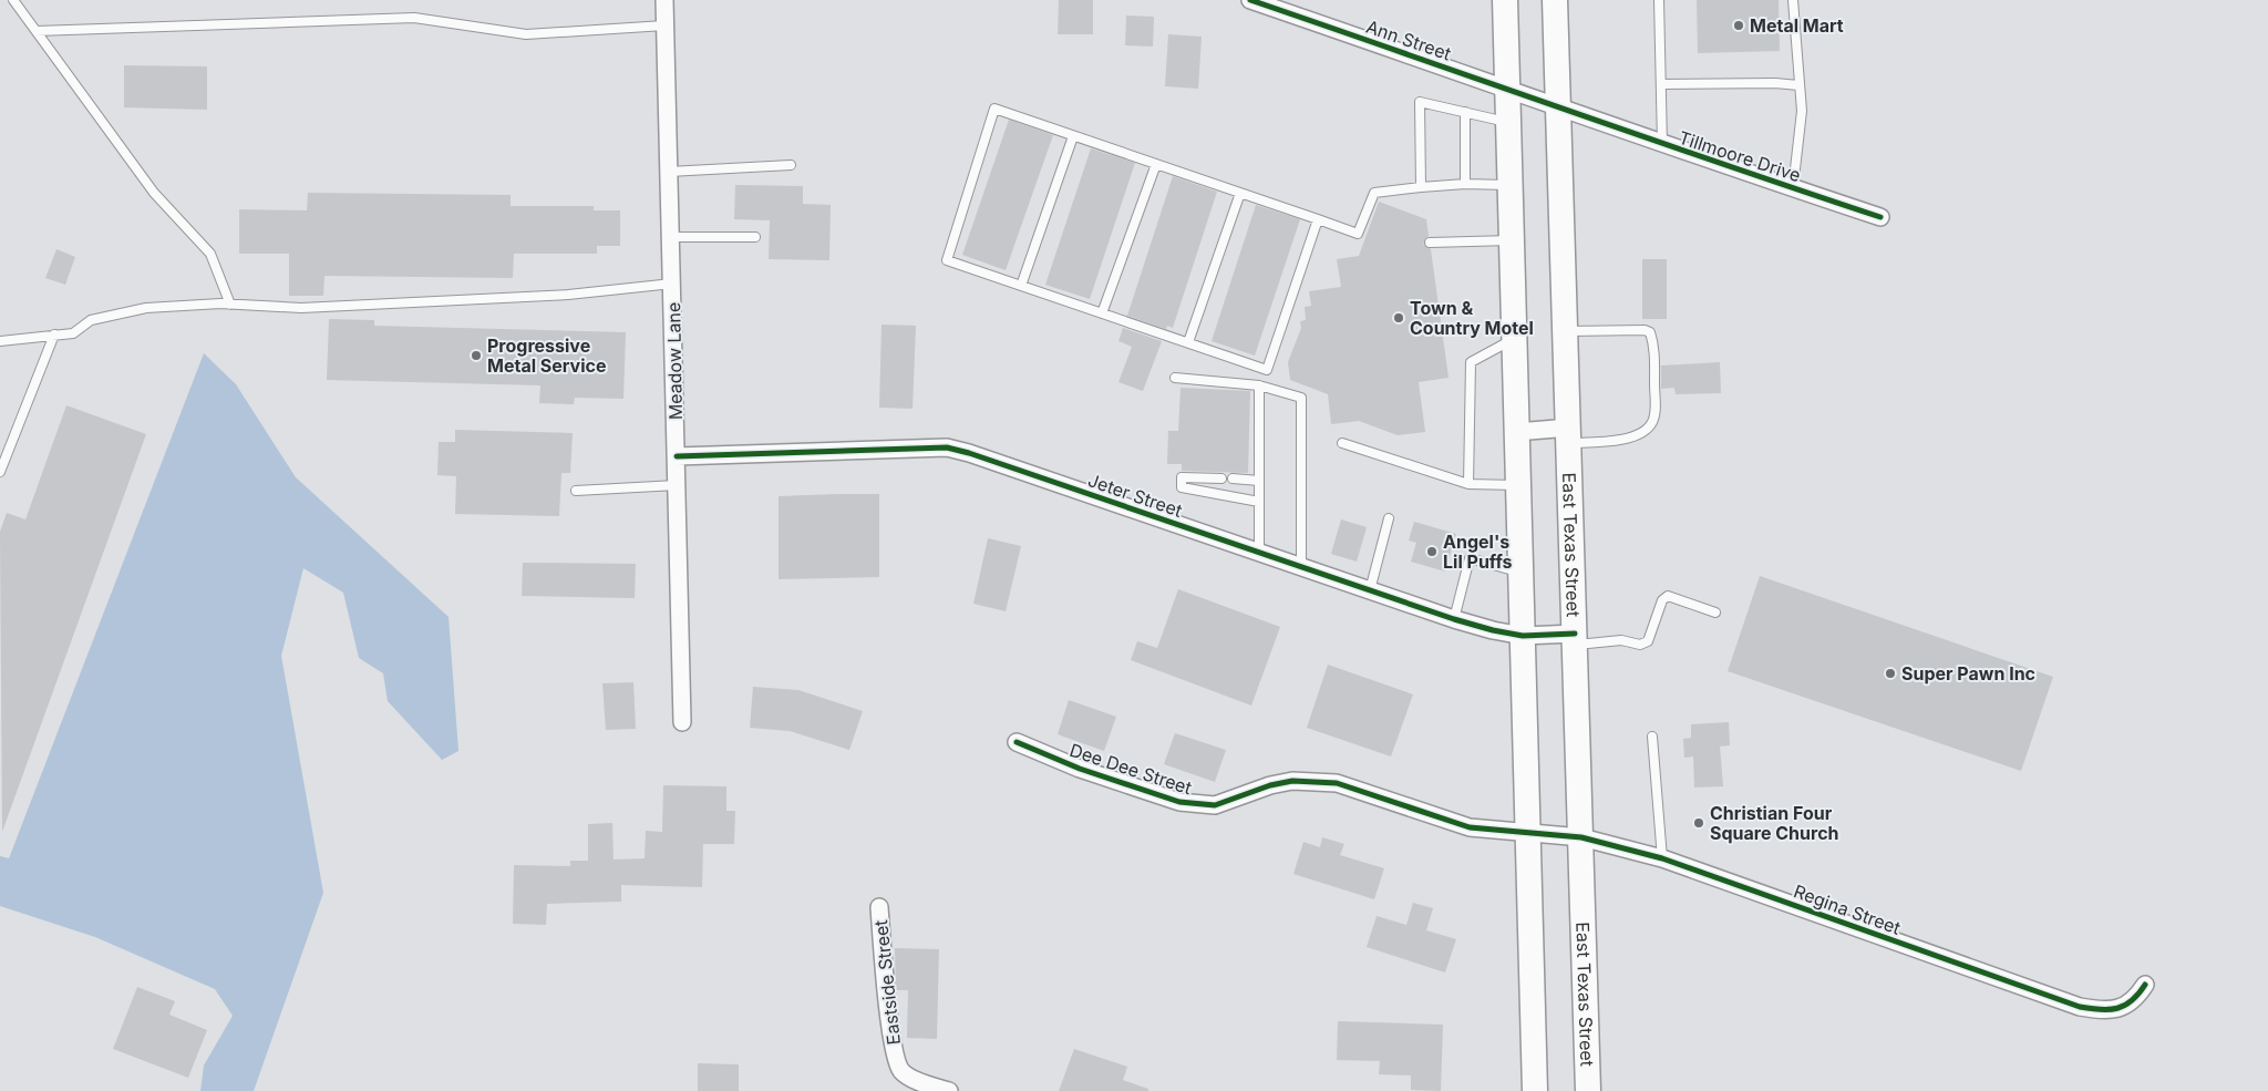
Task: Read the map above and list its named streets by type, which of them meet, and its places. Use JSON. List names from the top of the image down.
{
  "streets": {
    "main road": ["East Texas Street"],
    "street": [
      "Ann Street",
      "Tillmoore Drive",
      "Meadow Lane",
      "Jeter Street",
      "Dee Dee Street",
      "Regina Street",
      "Eastside Street"
    ]
  },
  "crossings": [
    ["Ann Street", "Tillmoore Drive"],
    ["Ann Street", "East Texas Street"],
    ["Tillmoore Drive", "East Texas Street"],
    ["Meadow Lane", "Jeter Street"],
    ["Jeter Street", "East Texas Street"],
    ["East Texas Street", "Regina Street"],
    ["Dee Dee Street", "Regina Street"]
  ],
  "places": [
    "Metal Mart",
    "Town & Country Motel",
    "Progressive Metal Service",
    "Angel's Lil Puffs",
    "Super Pawn Inc",
    "Christian Four Square Church"
  ]
}
